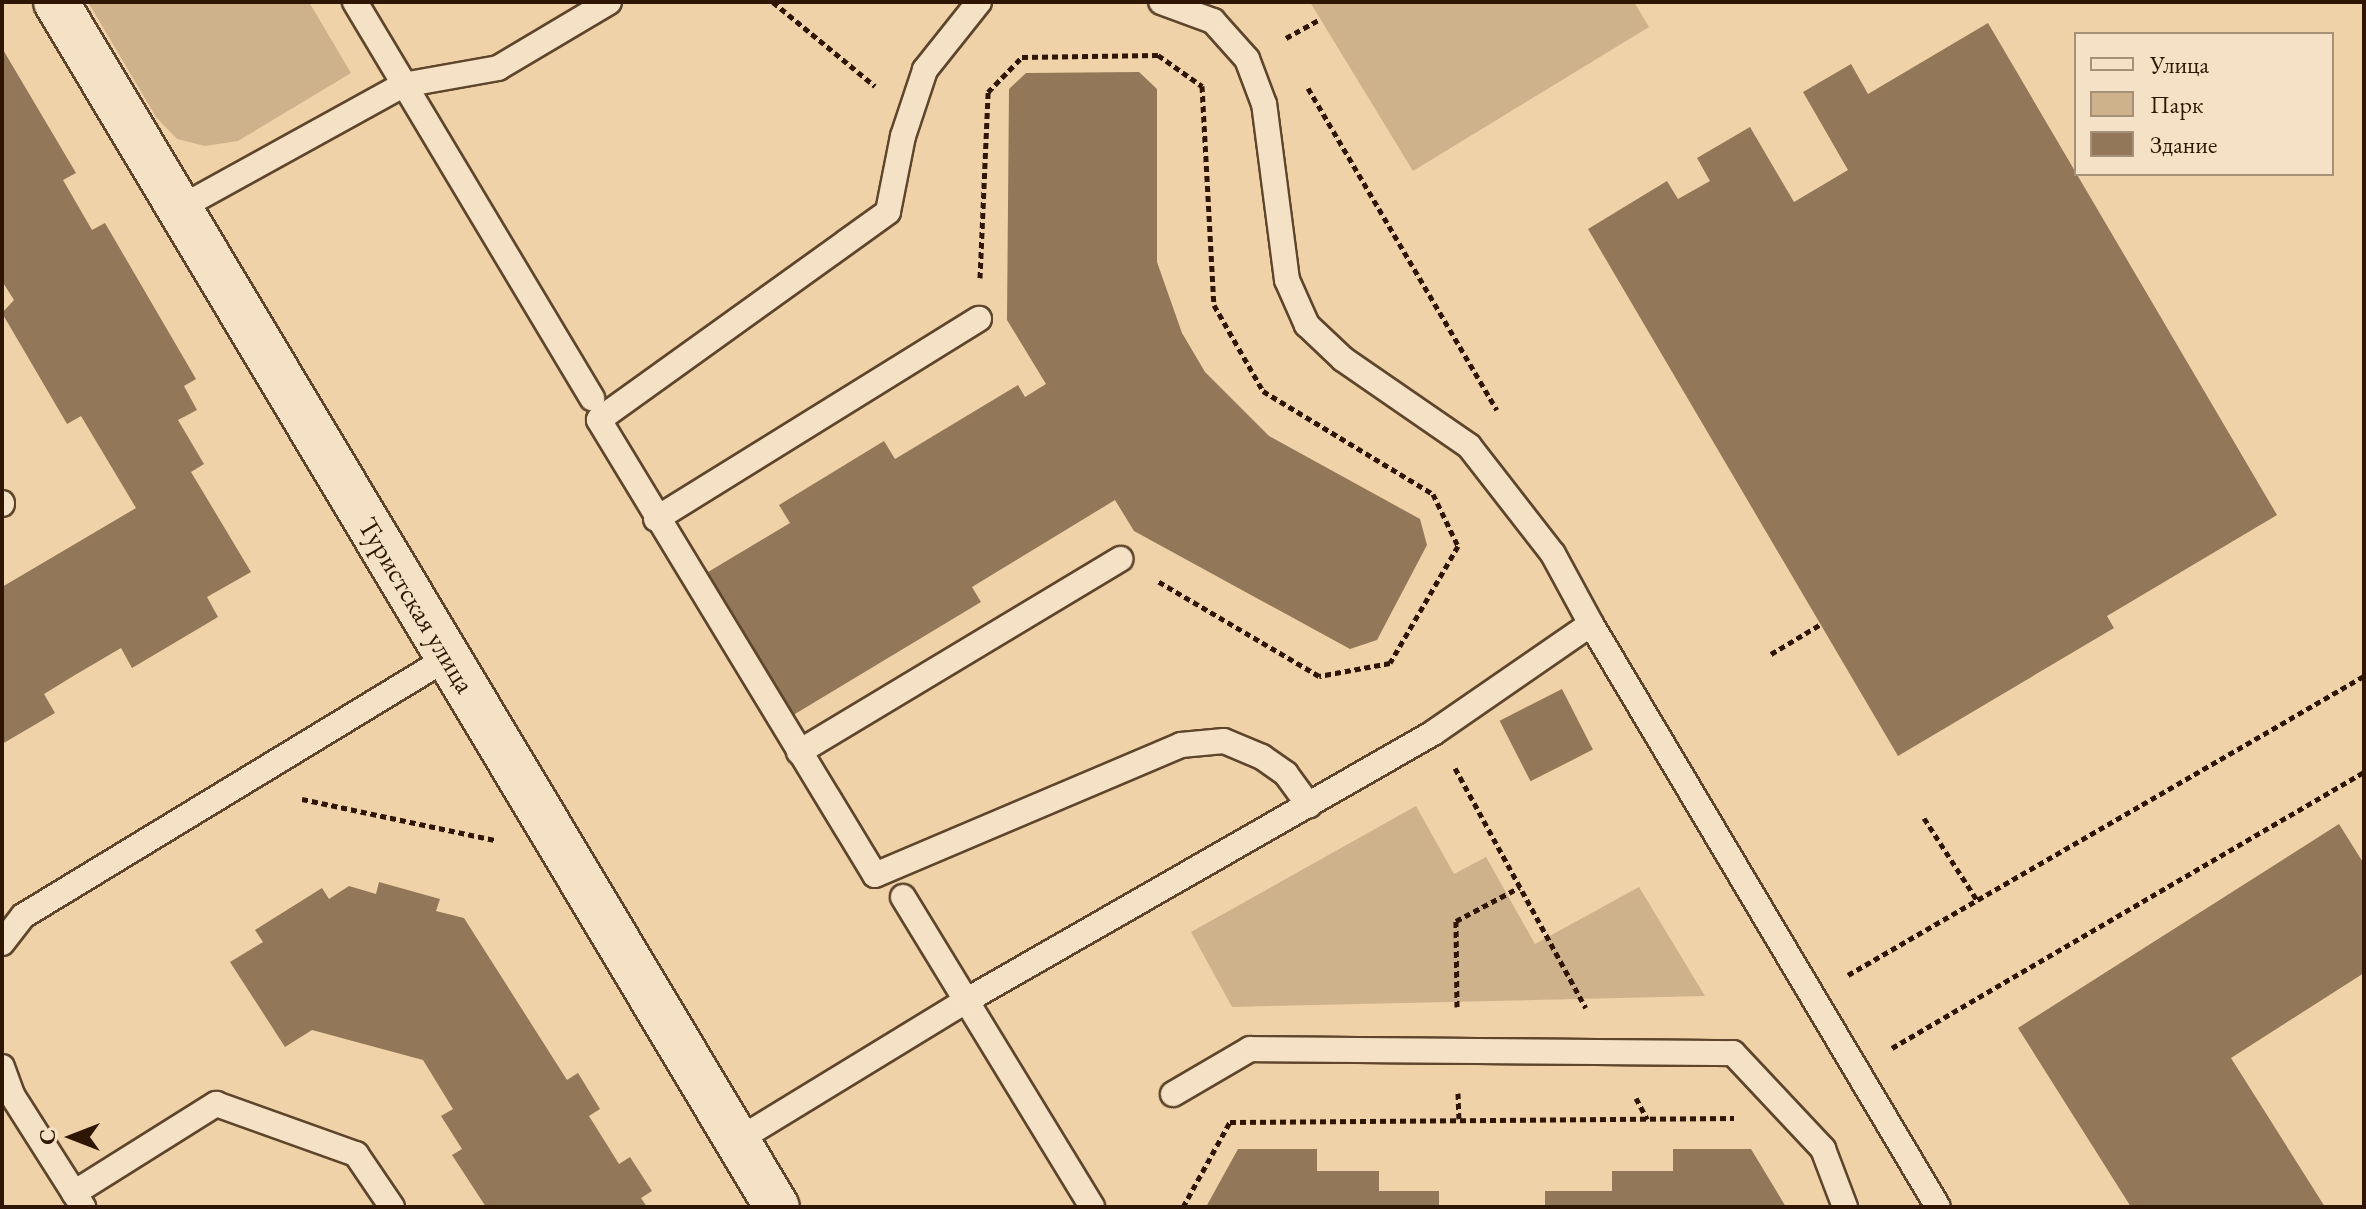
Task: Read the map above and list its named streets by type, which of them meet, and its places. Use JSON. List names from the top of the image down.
{
  "streets": {
    "street": ["Туристская улица"]
  },
  "legend": ["Улица", "Парк", "Здание"],
  "north": "left"
}
